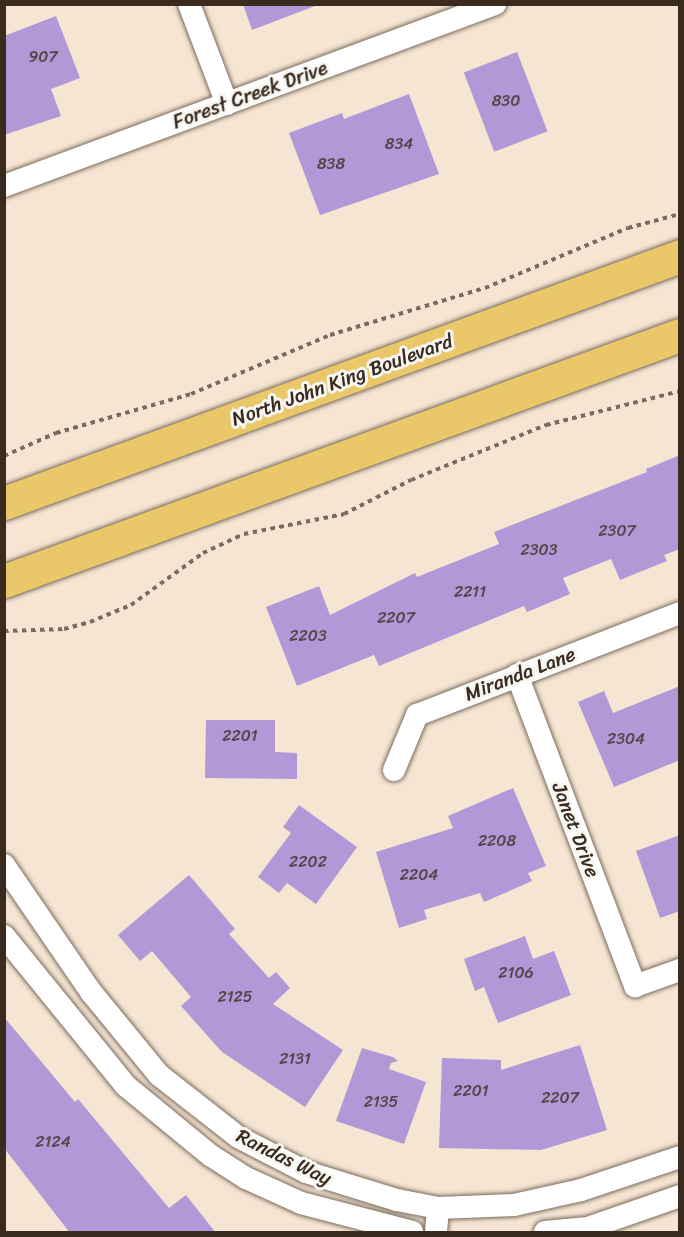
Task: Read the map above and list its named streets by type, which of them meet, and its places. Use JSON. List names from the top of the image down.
{
  "streets": {
    "main road": ["North John King Boulevard"],
    "street": [
      "Forest Creek Drive",
      "Miranda Lane",
      "Janet Drive",
      "Randas Way"
    ]
  },
  "crossings": [
    ["Miranda Lane", "Janet Drive"]
  ],
  "house_numbers": [
    "907",
    "830",
    "834",
    "838",
    "2307",
    "2303",
    "2211",
    "2207",
    "2203",
    "2201",
    "2304",
    "2208",
    "2202",
    "2204",
    "2106",
    "2125",
    "2131",
    "2201",
    "2207",
    "2135",
    "2124"
  ]
}
